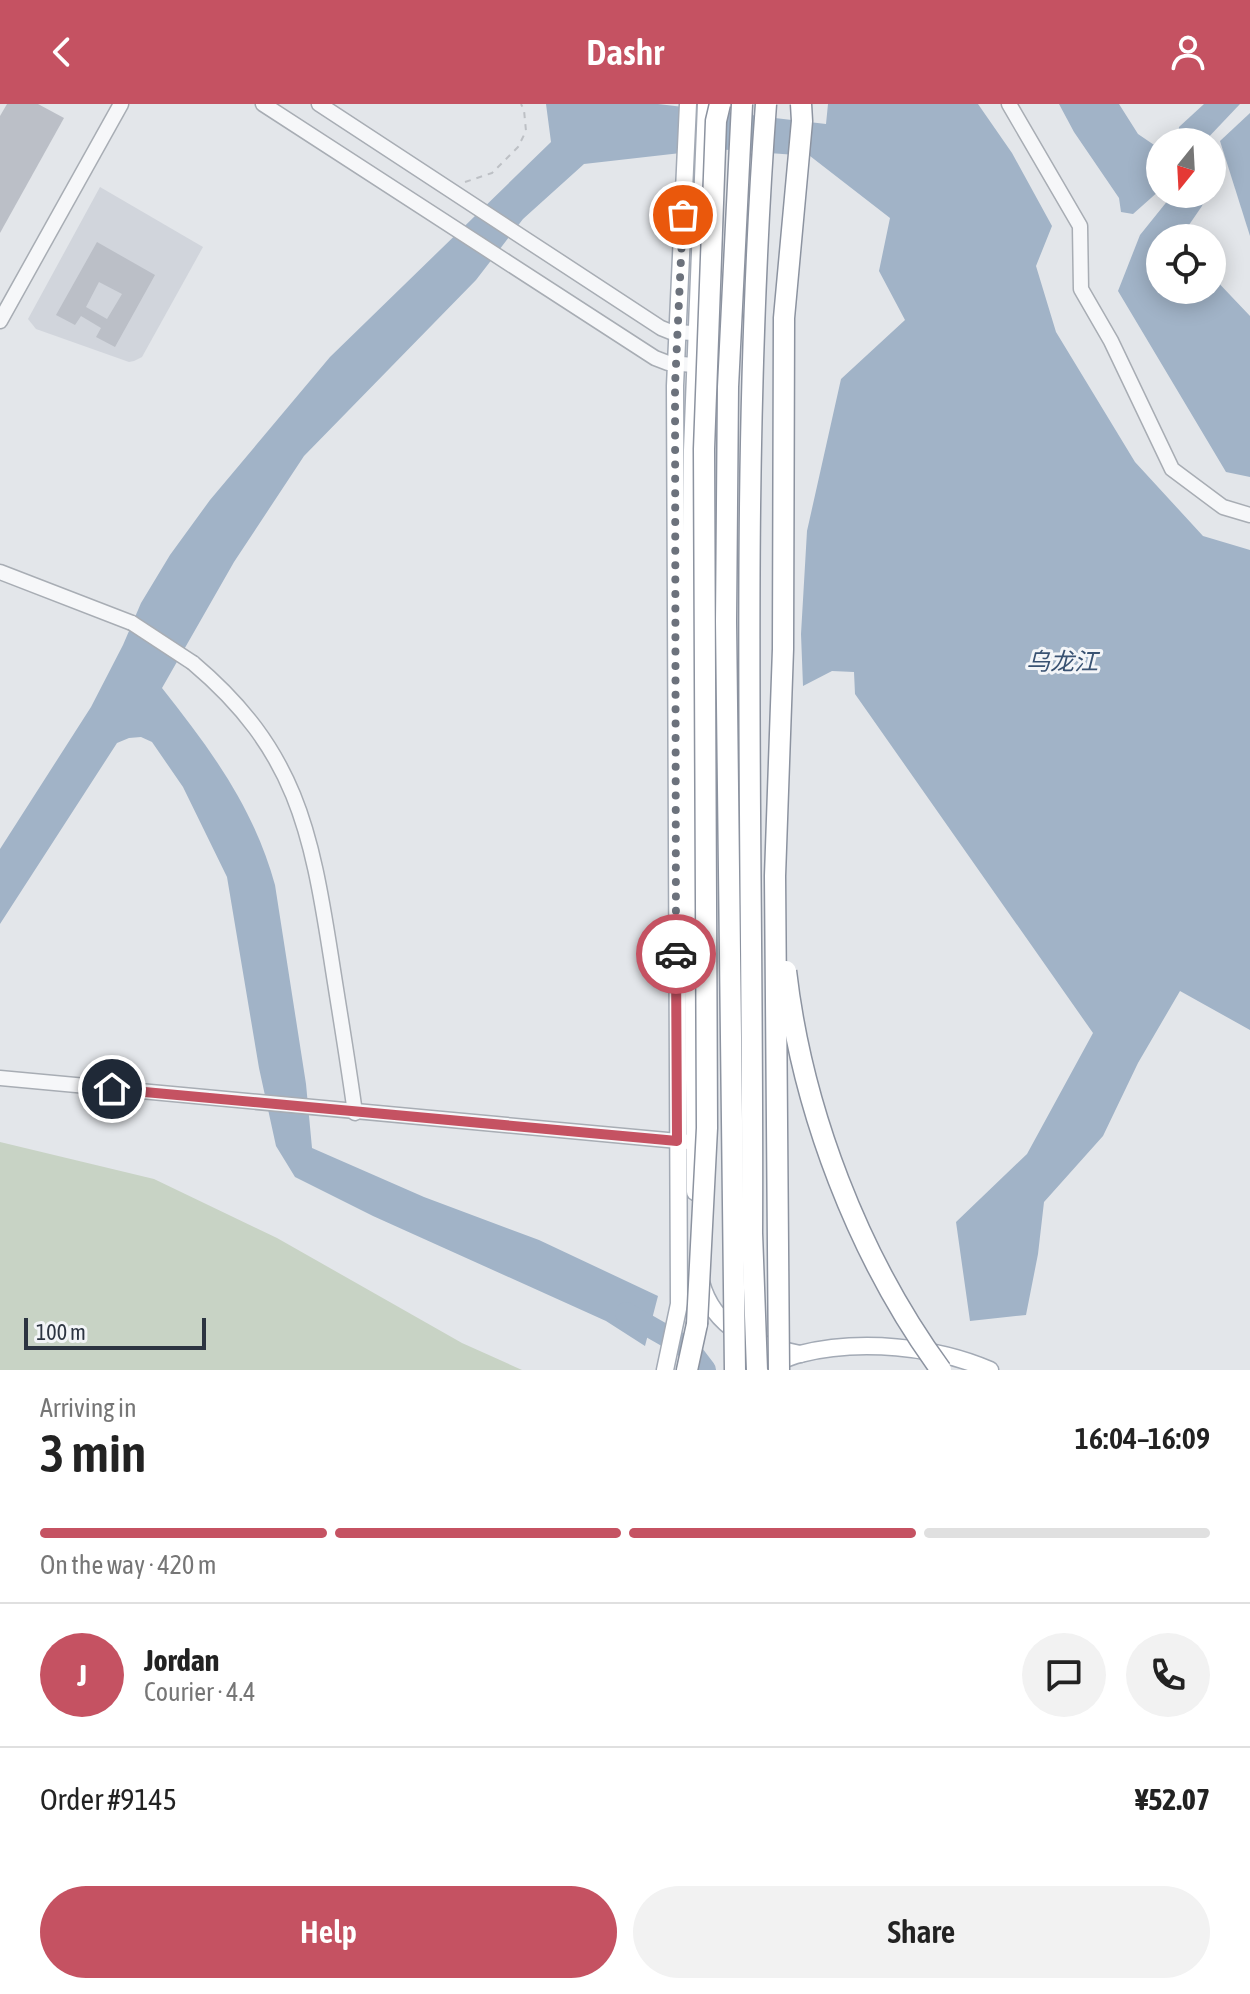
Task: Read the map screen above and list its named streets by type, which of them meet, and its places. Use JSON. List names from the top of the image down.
{
  "water": ["乌龙江"],
  "scale_bar": "100 m",
  "north": "bottom",
  "page": {
    "header": "Dashr",
    "scale": "100 m",
    "heading": ["3 min", "Arriving in", "16:04–16:09"],
    "panel": [
      "Jordan",
      "Courier · 4.4",
      "Order #9145",
      "¥52.07"
    ],
    "bar": "On the way · 420 m",
    "round": "J",
    "buttons": ["Help", "Share"]
  }
}
